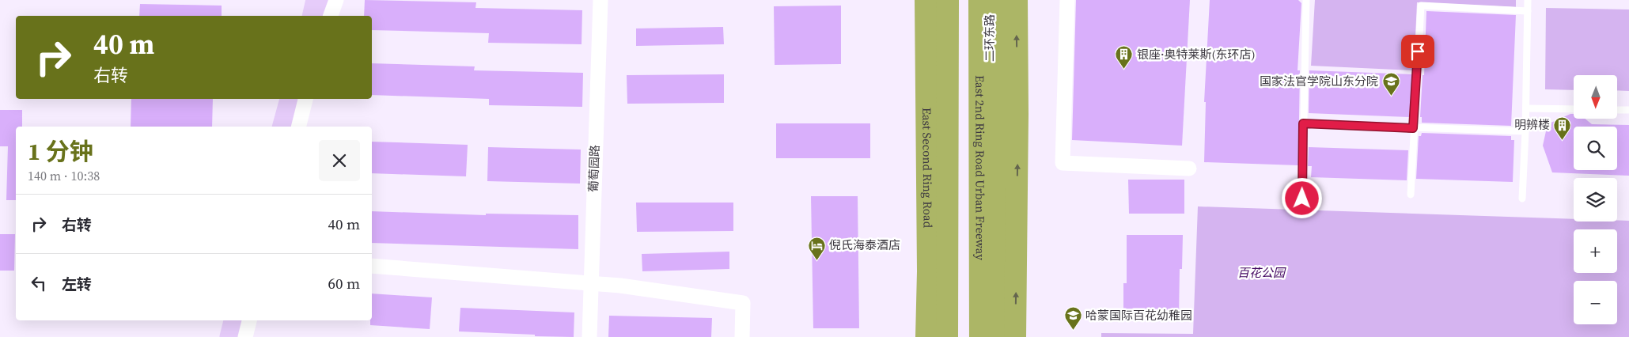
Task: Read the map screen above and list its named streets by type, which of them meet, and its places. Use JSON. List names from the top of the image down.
{
  "streets": {
    "highway": ["二环东路", "East Second Ring Road", "East 2nd Ring Road Urban Freeway"],
    "street": ["葡萄园路"]
  },
  "parks": ["百花公园"],
  "places": {
    "building": ["银座·奥特莱斯(东环店)", "明辨楼"],
    "school or university": ["国家法官学院山东分院", "哈蒙国际百花幼稚园"],
    "hotel": ["倪氏海泰酒店"]
  },
  "north": "bottom",
  "page": {
    "turn": ["40 m", "右转"],
    "map_buttons": ["+", "−"],
    "heading": ["1 分钟", "140 m · 10:38"],
    "list": [
      {
        "name": "右转",
        "value": "40 m"
      },
      {
        "name": "左转",
        "value": "60 m"
      }
    ]
  }
}
